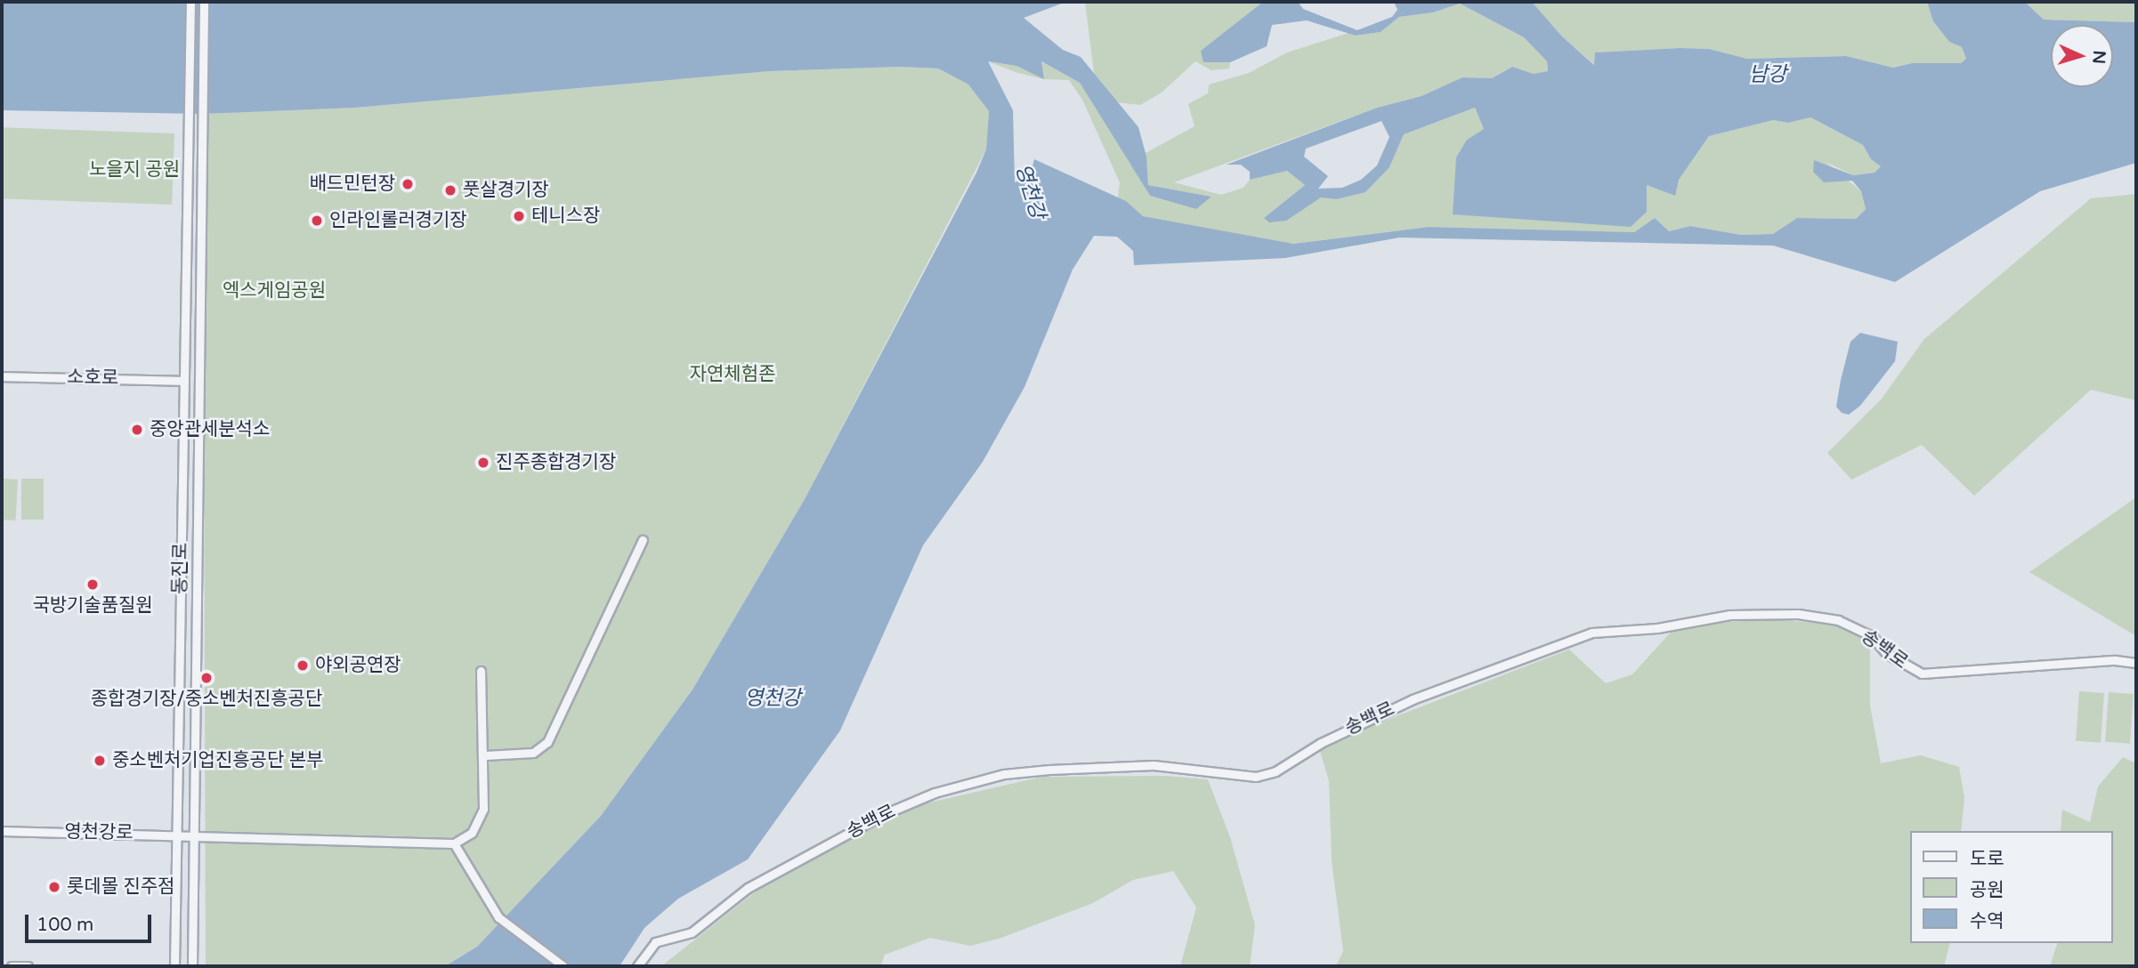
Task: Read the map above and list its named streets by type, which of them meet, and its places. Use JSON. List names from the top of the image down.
{
  "streets": {
    "street": [
      "소호로",
      "동진로",
      "송백로",
      "영천강로"
    ]
  },
  "crossings": [
    ["소호로", "동진로"],
    ["동진로", "영천강로"]
  ],
  "water": ["남강", "영천강"],
  "parks": ["노을지 공원", "엑스게임공원", "자연체험존"],
  "places": [
    "배드민턴장",
    "풋살경기장",
    "테니스장",
    "인라인롤러경기장",
    "중앙관세분석소",
    "진주종합경기장",
    "국방기술품질원",
    "야외공연장",
    "종합경기장/중소벤처진흥공단",
    "중소벤처기업진흥공단 본부",
    "롯데몰 진주점"
  ],
  "legend": ["도로", "공원", "수역"],
  "scale_bar": "100 m",
  "north": "right"
}
